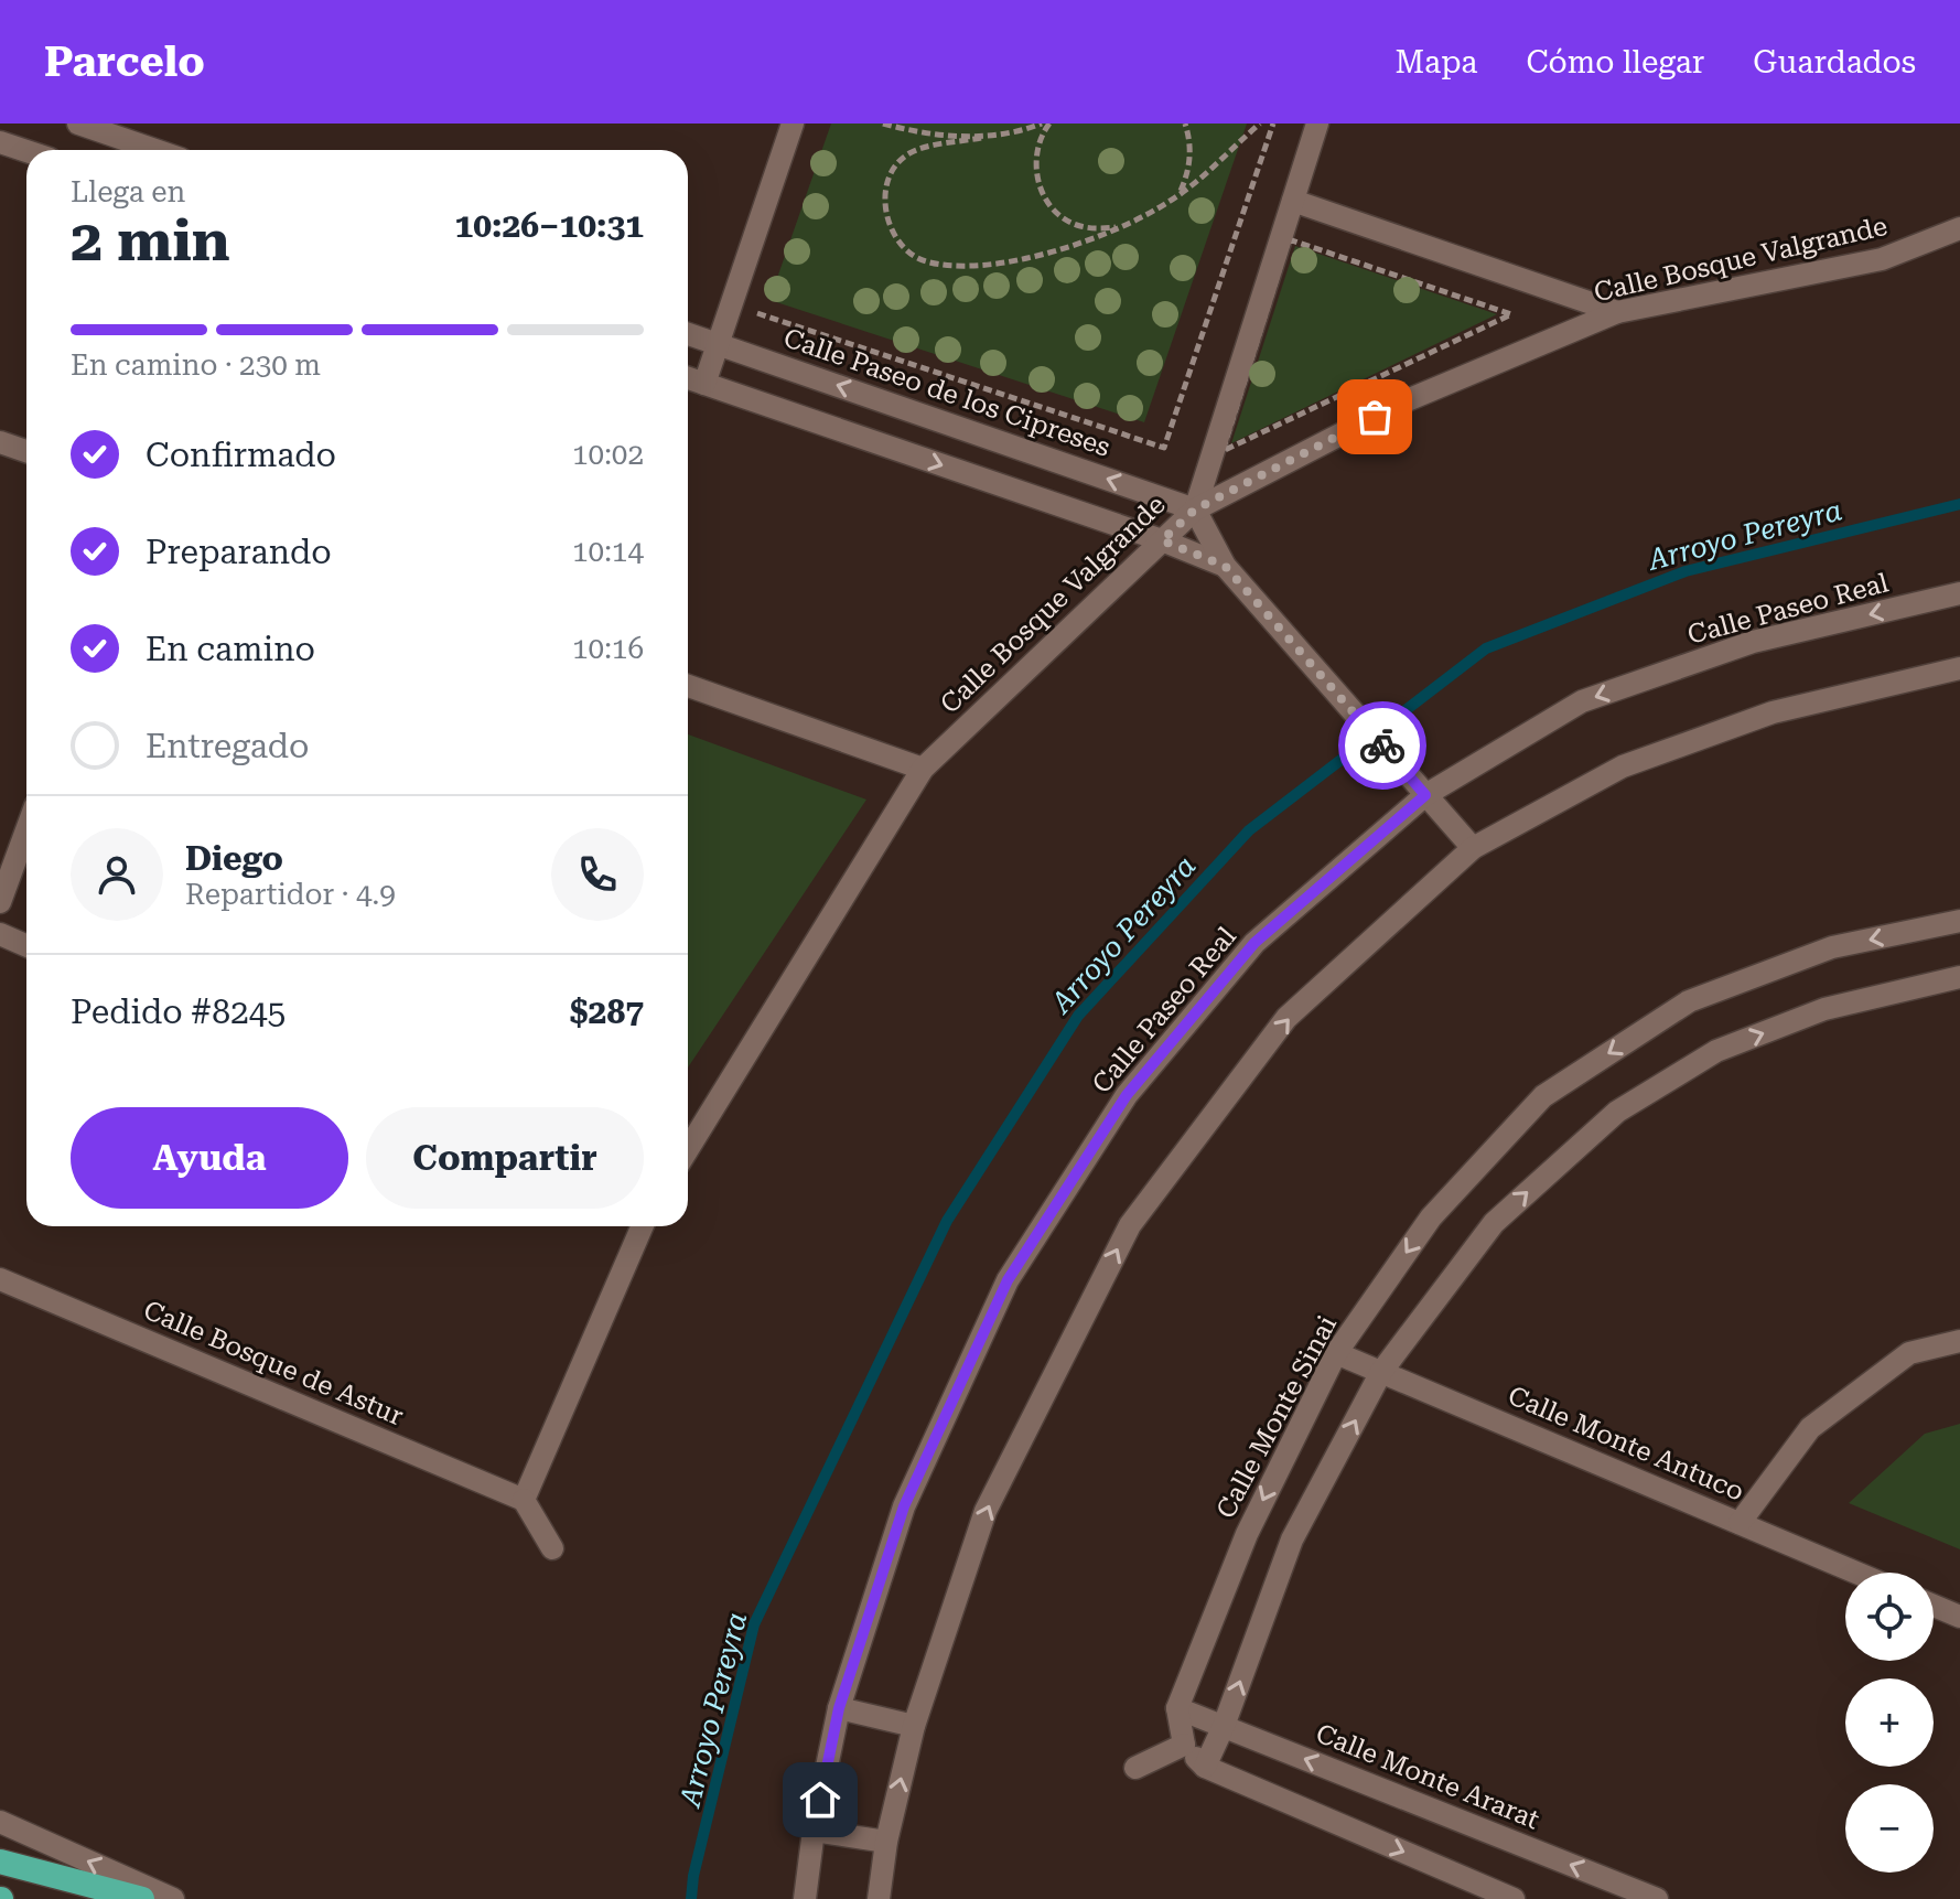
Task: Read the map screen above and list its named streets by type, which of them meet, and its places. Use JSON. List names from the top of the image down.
{
  "streets": {
    "street": [
      "Calle Bosque Valgrande",
      "Calle Paseo de los Cipreses",
      "Calle Paseo Real",
      "Calle Bosque de Astur",
      "Calle Monte Sinai",
      "Calle Monte Antuco",
      "Calle Monte Ararat"
    ]
  },
  "crossings": [
    ["Calle Bosque Valgrande", "Calle Paseo de los Cipreses"],
    ["Calle Monte Sinai", "Calle Monte Antuco"],
    ["Calle Monte Sinai", "Calle Monte Ararat"]
  ],
  "water": ["Arroyo Pereyra"],
  "page": {
    "header": "Parcelo",
    "nav": ["Mapa", "Cómo llegar", "Guardados"],
    "heading": ["2 min", "Llega en", "10:26–10:31"],
    "panel": [
      "Diego",
      "Repartidor · 4.9",
      "Pedido #8245",
      "$287"
    ],
    "bar": "En camino · 230 m",
    "list": [
      ["Confirmado", "10:02"],
      ["Preparando", "10:14"],
      ["En camino", "10:16"],
      "Entregado"
    ],
    "buttons": ["Ayuda", "Compartir"],
    "map_buttons": ["+", "−"]
  }
}
